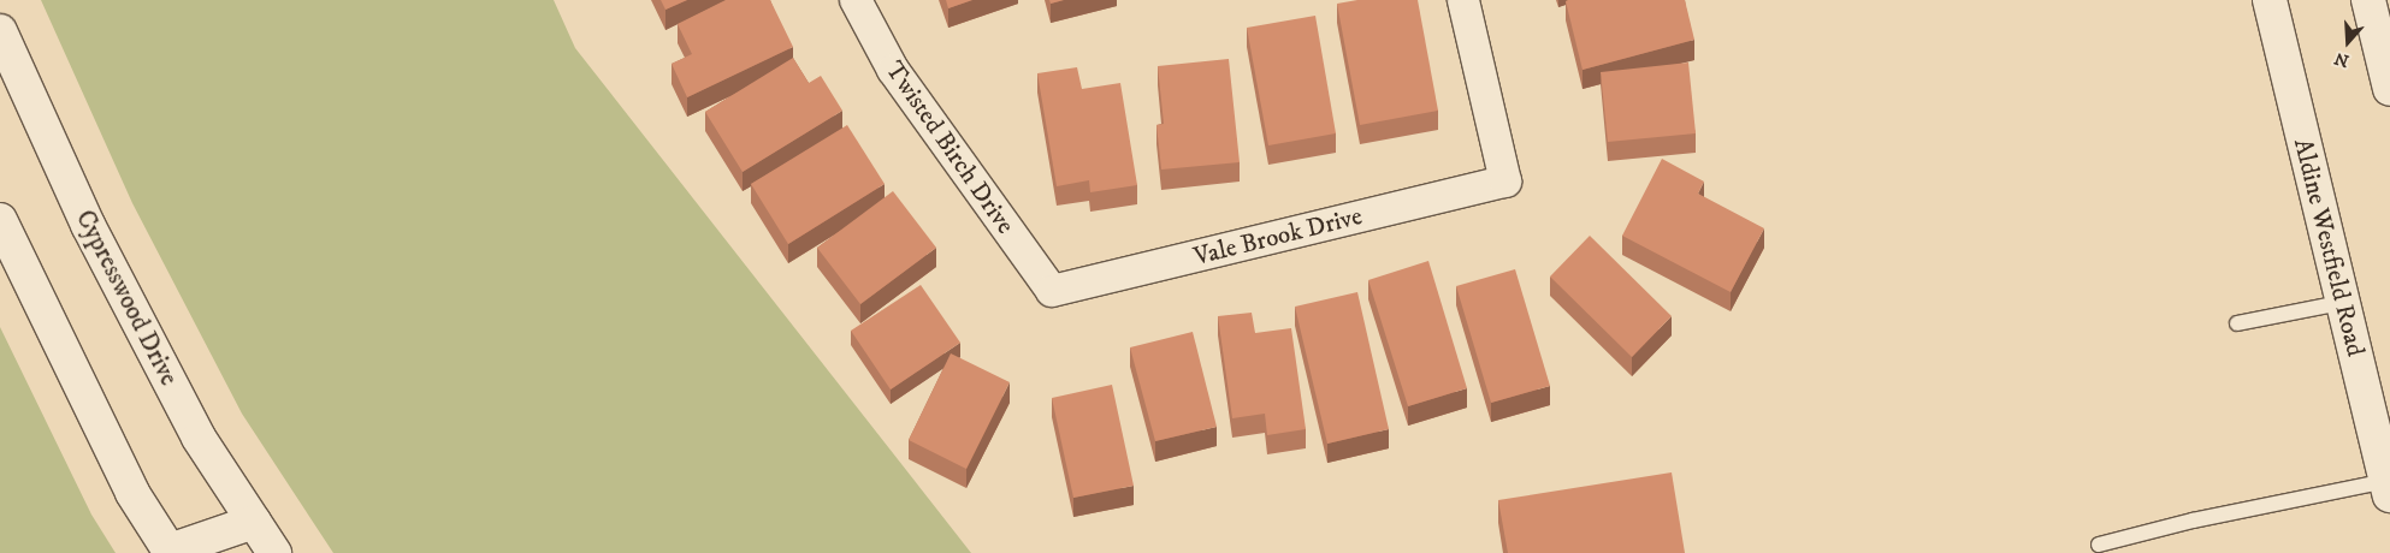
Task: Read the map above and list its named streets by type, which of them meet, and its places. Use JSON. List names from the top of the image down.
{
  "streets": {
    "main road": ["Aldine Westfield Road", "Cypresswood Drive"],
    "street": ["Twisted Birch Drive", "Vale Brook Drive"]
  },
  "crossings": [
    ["Twisted Birch Drive", "Vale Brook Drive"]
  ],
  "north": "bottom"
}
